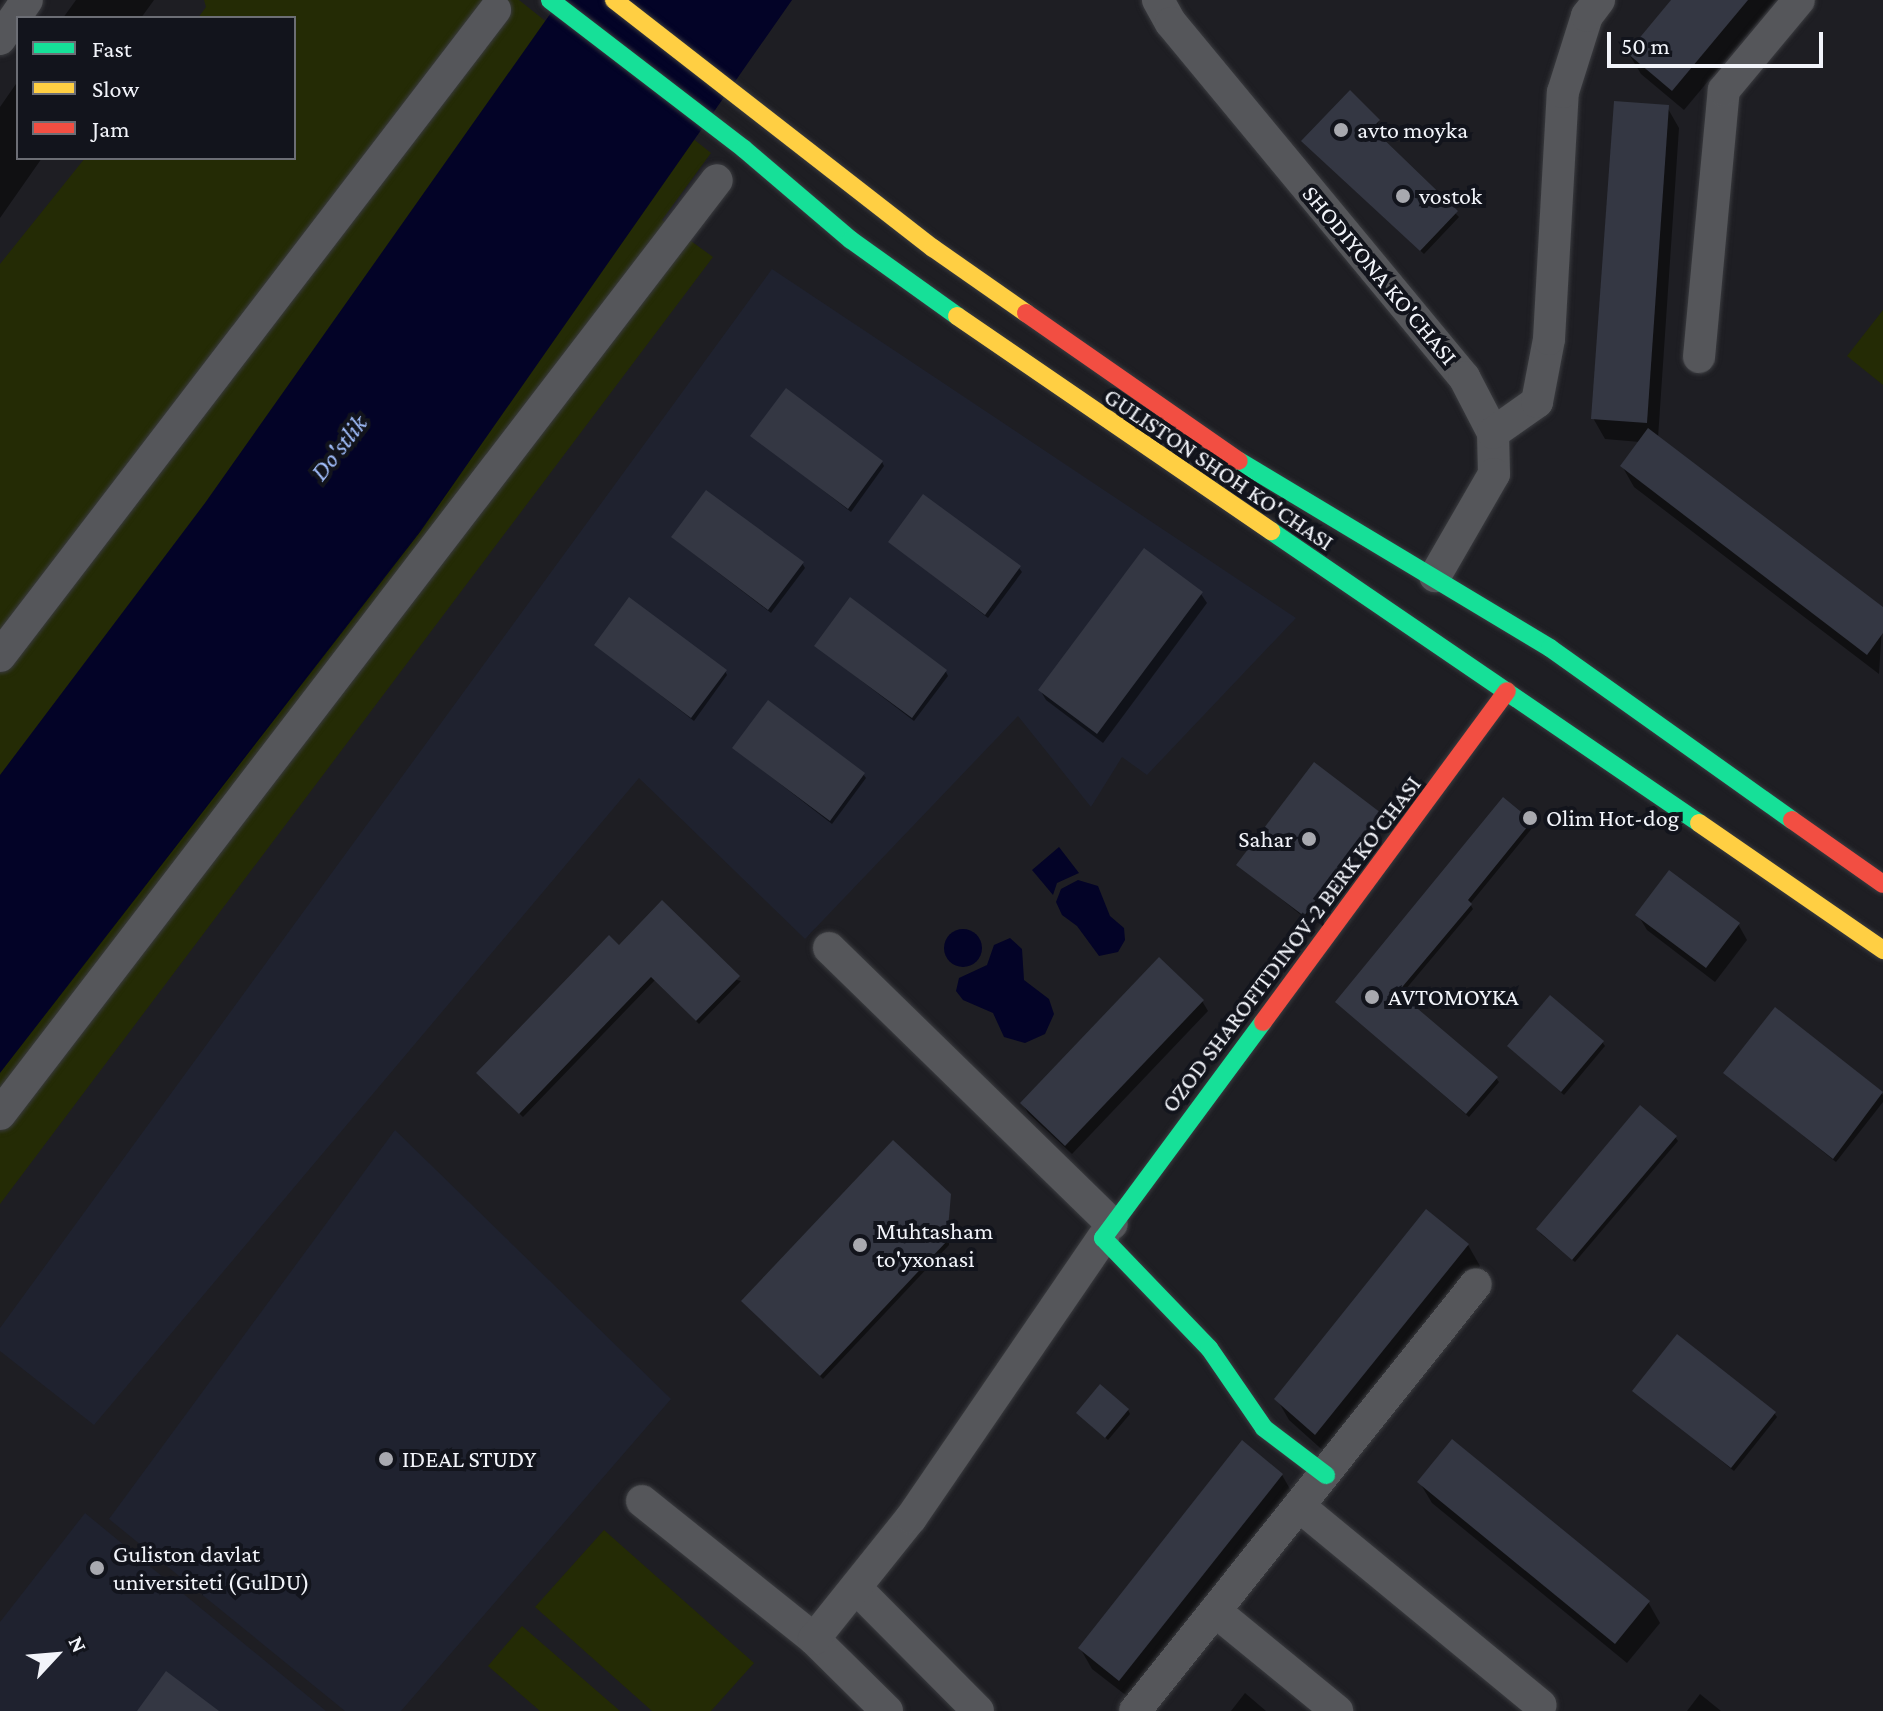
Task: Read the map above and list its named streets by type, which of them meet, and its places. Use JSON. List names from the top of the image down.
{
  "streets": {
    "main road": ["GULISTON SHOH KO'CHASI", "OZOD SHAROFITDINOV-2 BERK KO'CHASI"],
    "street": ["SHODIYONA KO'CHASI"]
  },
  "crossings": [
    ["SHODIYONA KO'CHASI", "GULISTON SHOH KO'CHASI"],
    ["GULISTON SHOH KO'CHASI", "OZOD SHAROFITDINOV-2 BERK KO'CHASI"]
  ],
  "water": ["Do'stlik"],
  "places": [
    "avto moyka",
    "vostok",
    "Olim Hot-dog",
    "Sahar",
    "AVTOMOYKA",
    "Muhtasham to'yxonasi",
    "IDEAL STUDY",
    "Guliston davlat universiteti (GulDU)"
  ],
  "legend": ["Fast", "Slow", "Jam"],
  "scale_bar": "50 m",
  "north": "top right"
}
